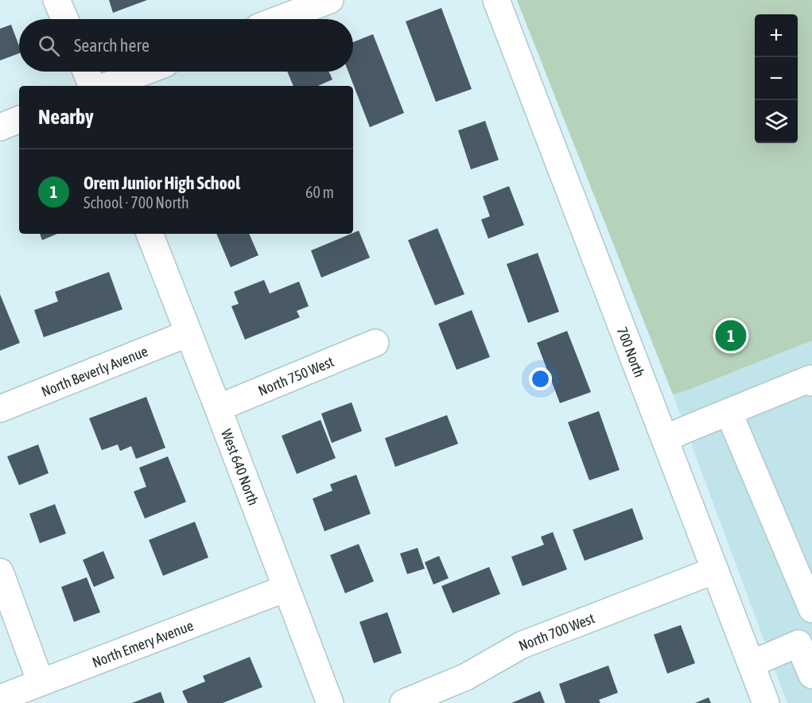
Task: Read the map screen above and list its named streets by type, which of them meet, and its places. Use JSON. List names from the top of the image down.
{
  "streets": {
    "street": [
      "700 North",
      "North Beverly Avenue",
      "North 750 West",
      "West 640 North",
      "North 700 West",
      "North Emery Avenue"
    ]
  },
  "crossings": [
    ["700 North", "North 700 West"],
    ["North Beverly Avenue", "West 640 North"],
    ["North 750 West", "West 640 North"],
    ["West 640 North", "North Emery Avenue"]
  ],
  "page": {
    "map_buttons": ["+", "−"],
    "search": "Search here",
    "heading": "Nearby",
    "list": [
      {
        "mark": "1",
        "name": "Orem Junior High School",
        "note": "School · 700 North",
        "value": "60 m"
      }
    ],
    "pins": "1"
  }
}
